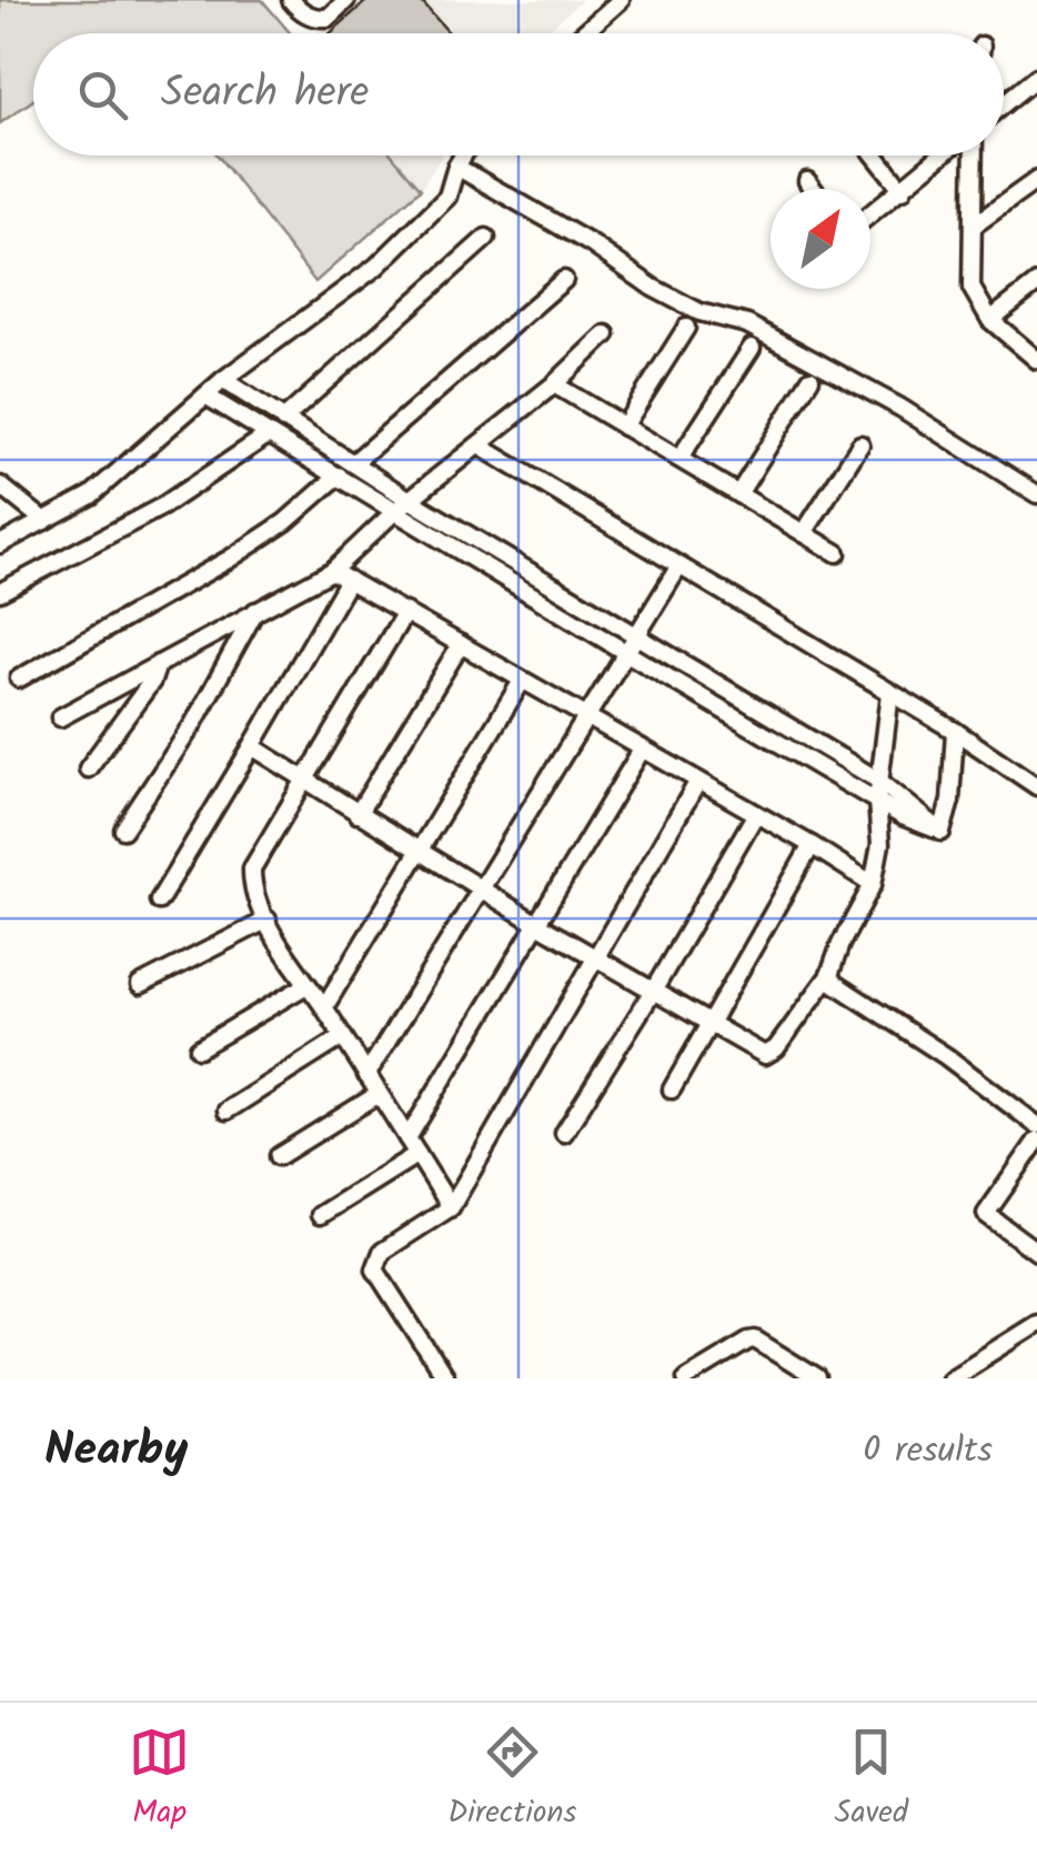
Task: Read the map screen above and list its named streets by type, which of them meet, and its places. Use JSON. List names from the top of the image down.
{
  "north": "top right",
  "page": {
    "search": "Search here",
    "heading": ["Nearby", "0 results"],
    "nav": ["Map", "Directions", "Saved"]
  }
}
